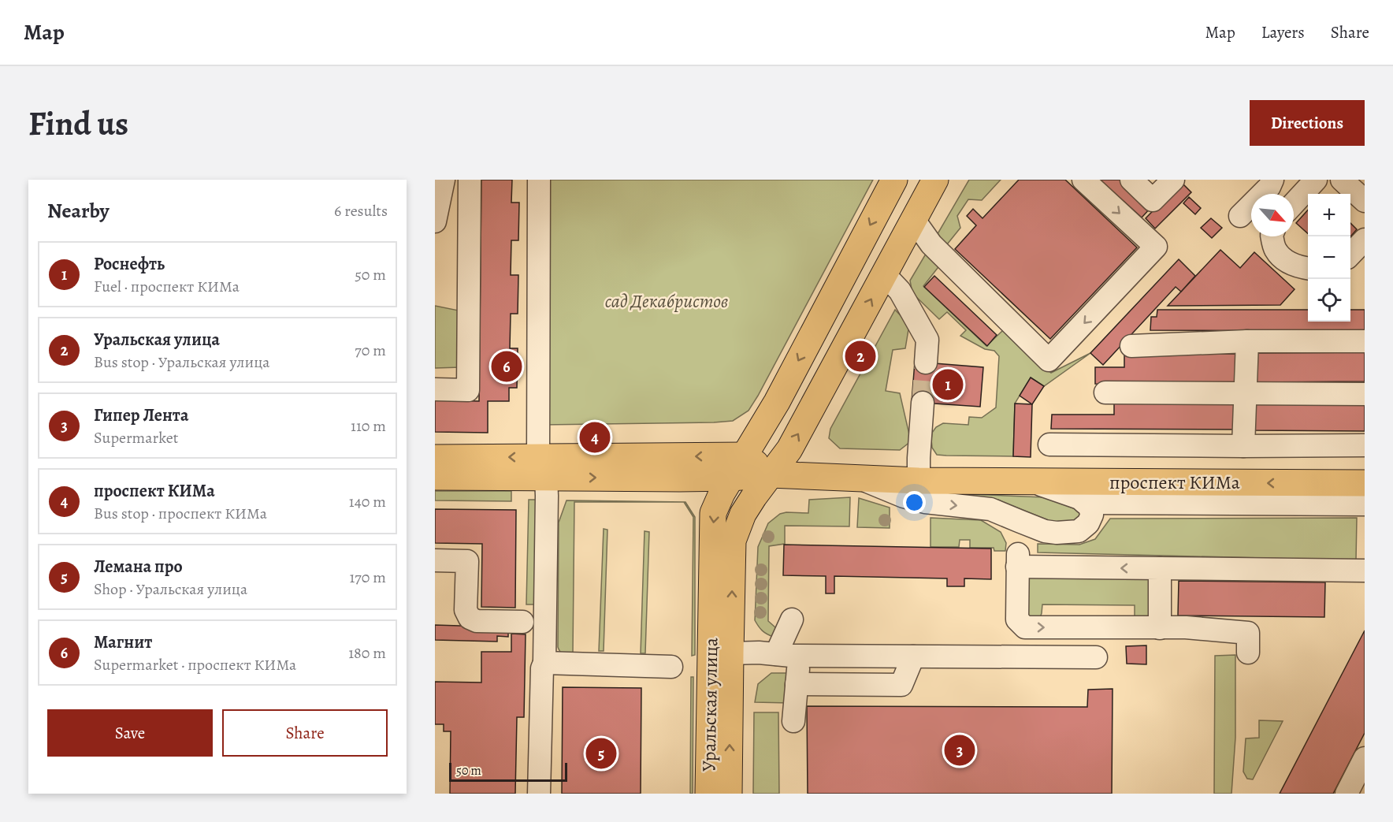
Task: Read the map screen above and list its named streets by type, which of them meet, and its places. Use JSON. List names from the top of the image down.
{
  "streets": {
    "main road": ["проспект КИМа", "Уральская улица"]
  },
  "crossings": [
    ["проспект КИМа", "Уральская улица"]
  ],
  "parks": ["сад Декабристов"],
  "scale_bar": "50 m",
  "north": "bottom right",
  "page": {
    "header": "Map",
    "nav": ["Map", "Layers", "Share"],
    "buttons": [
      "Directions",
      ["Save", "Share"]
    ],
    "title": "Find us",
    "heading": ["Nearby", "6 results"],
    "map_buttons": ["+", "−"],
    "list": [
      {
        "mark": "1",
        "name": "Роснефть",
        "note": "Fuel · проспект КИМа",
        "value": "50 m"
      },
      {
        "mark": "2",
        "name": "Уральская улица",
        "note": "Bus stop · Уральская улица",
        "value": "70 m"
      },
      {
        "mark": "3",
        "name": "Гипер Лента",
        "note": "Supermarket",
        "value": "110 m"
      },
      {
        "mark": "4",
        "name": "проспект КИМа",
        "note": "Bus stop · проспект КИМа",
        "value": "140 m"
      },
      {
        "mark": "5",
        "name": "Лемана про",
        "note": "Shop · Уральская улица",
        "value": "170 m"
      },
      {
        "mark": "6",
        "name": "Магнит",
        "note": "Supermarket · проспект КИМа",
        "value": "180 m"
      }
    ],
    "pins": [
      "2",
      "6",
      "1",
      "4",
      "3",
      "5"
    ],
    "scale": "50 m"
  }
}
